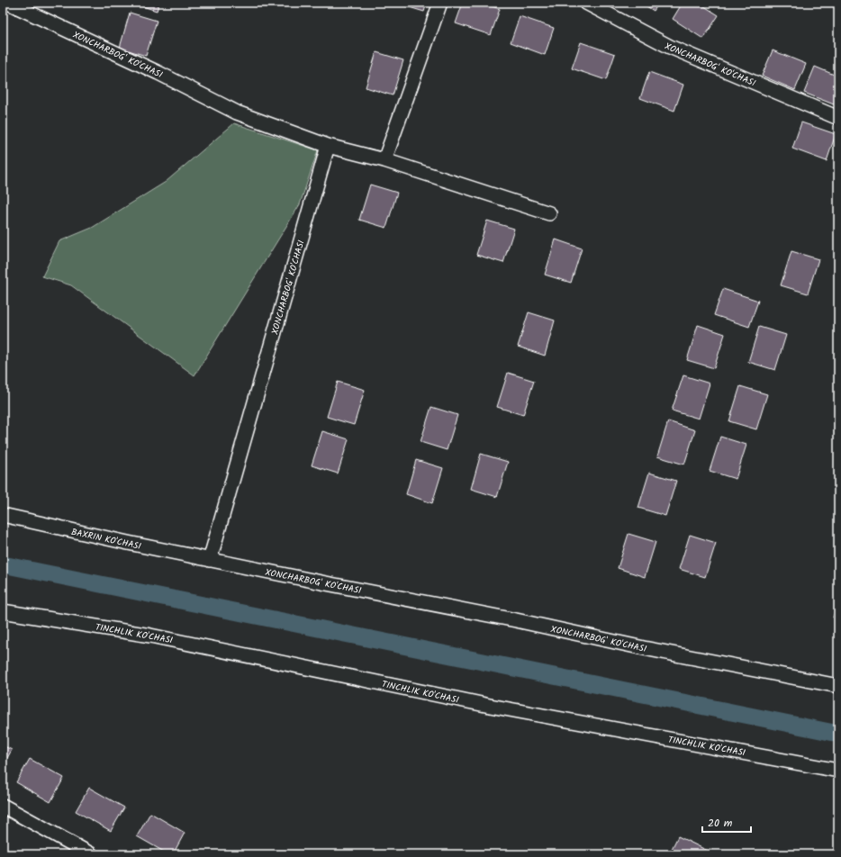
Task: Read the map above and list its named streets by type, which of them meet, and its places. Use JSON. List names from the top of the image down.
{
  "streets": {
    "street": ["XONCHARBOG' KO'CHASI", "BAXRIN KO'CHASI", "TINCHLIK KO'CHASI"]
  },
  "crossings": [
    ["XONCHARBOG' KO'CHASI", "BAXRIN KO'CHASI"]
  ],
  "scale_bar": "20 m"
}
